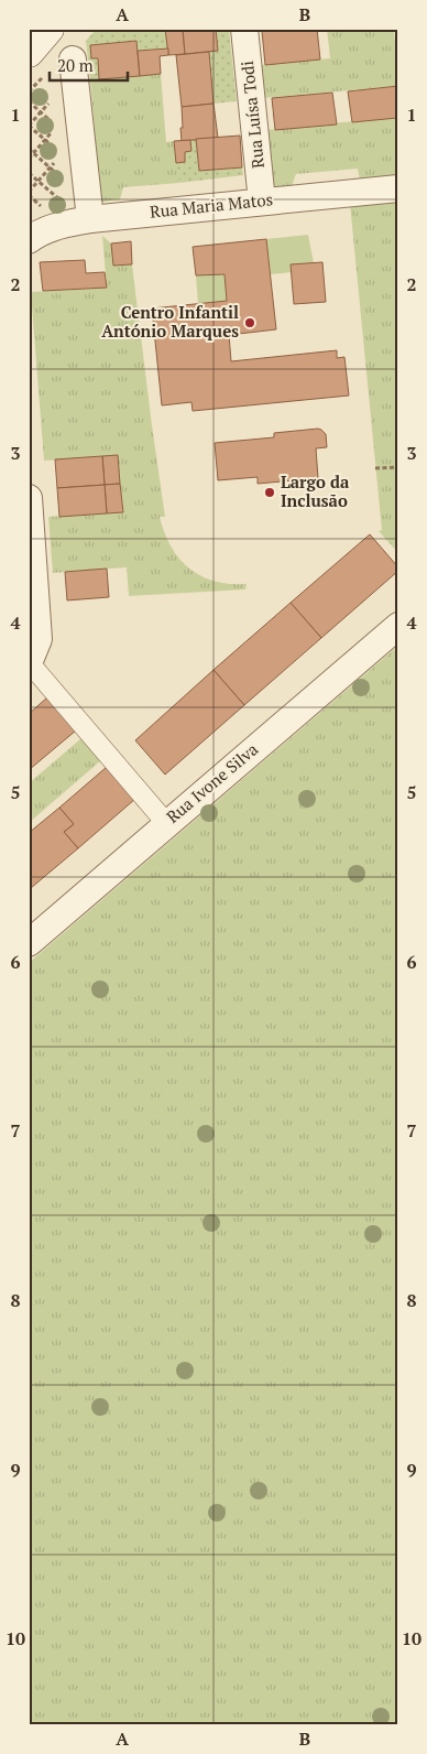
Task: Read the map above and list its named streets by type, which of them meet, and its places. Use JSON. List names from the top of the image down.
{
  "streets": {
    "street": ["Rua Luísa Todi", "Rua Maria Matos", "Rua Ivone Silva"]
  },
  "crossings": [
    ["Rua Luísa Todi", "Rua Maria Matos"]
  ],
  "places": ["Centro Infantil António Marques", "Largo da Inclusão"],
  "scale_bar": "20 m",
  "grid": {
    "columns": ["A", "B"],
    "rows": [
      "1",
      "2",
      "3",
      "4",
      "5",
      "6",
      "7",
      "8",
      "9",
      "10"
    ]
  }
}
